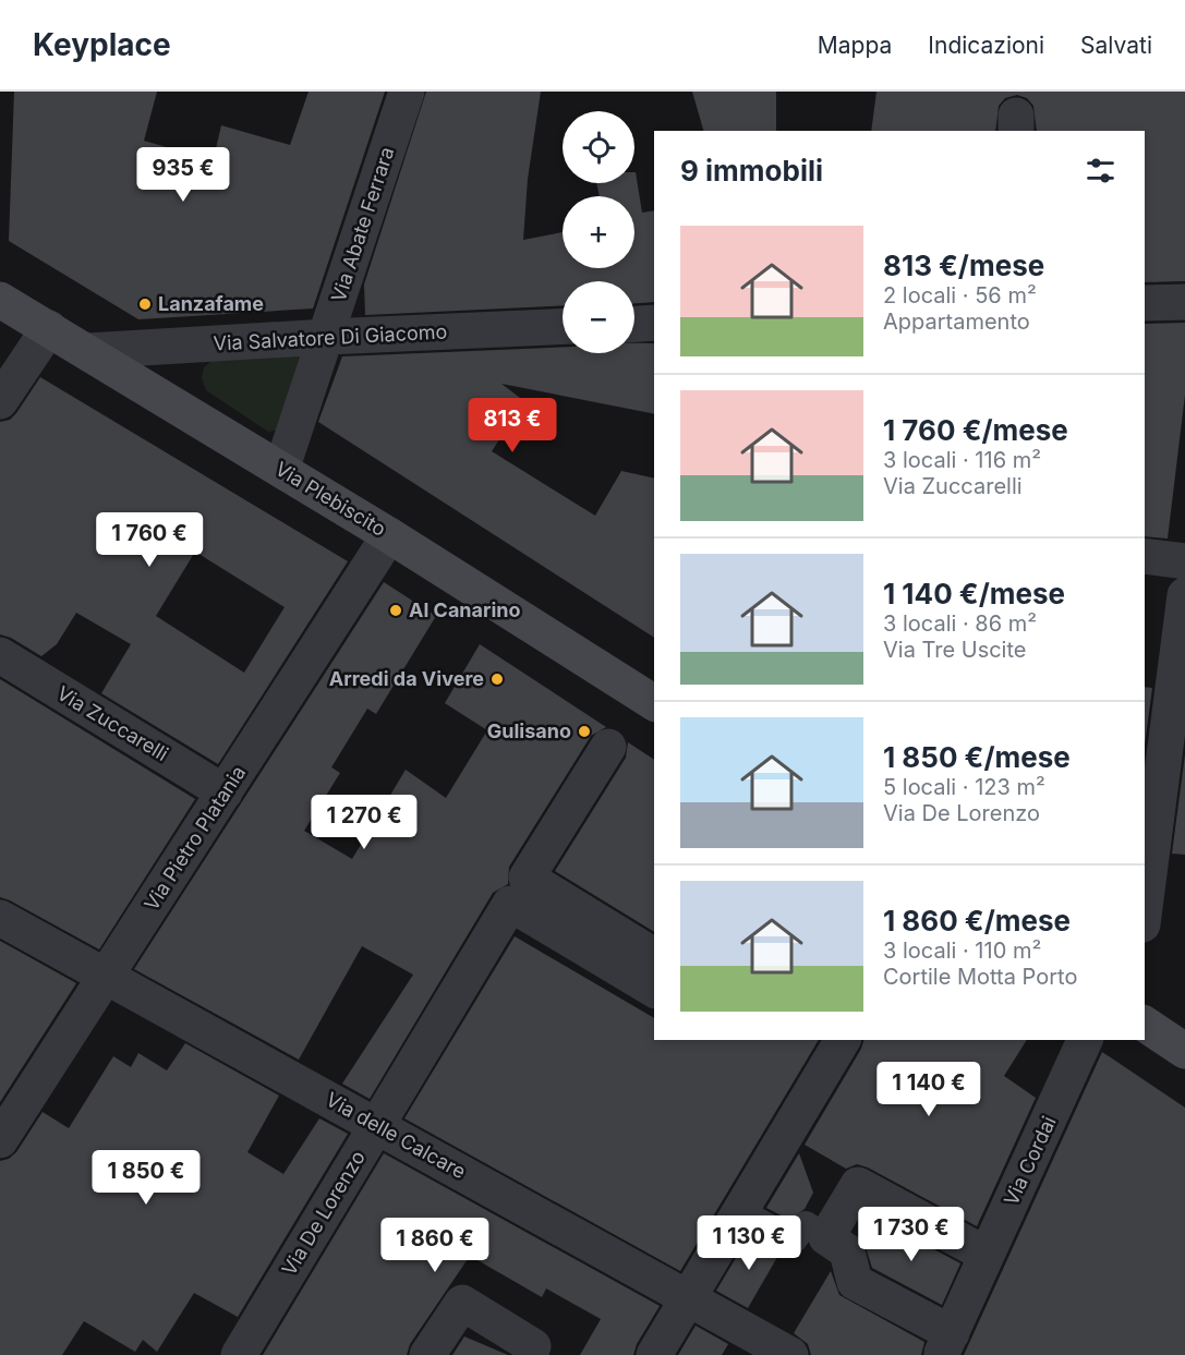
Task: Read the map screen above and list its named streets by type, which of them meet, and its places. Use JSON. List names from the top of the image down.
{
  "streets": {
    "main road": ["Via Plebiscito"],
    "street": [
      "Via Abate Ferrara",
      "Via Salvatore Di Giacomo",
      "Via Zuccarelli",
      "Via Pietro Platania",
      "Via delle Calcare",
      "Via Cordai",
      "Via De Lorenzo"
    ]
  },
  "crossings": [
    ["Via Abate Ferrara", "Via Salvatore Di Giacomo"],
    ["Via Abate Ferrara", "Via Plebiscito"],
    ["Via Salvatore Di Giacomo", "Via Plebiscito"],
    ["Via Plebiscito", "Via Pietro Platania"],
    ["Via Zuccarelli", "Via Pietro Platania"],
    ["Via Pietro Platania", "Via delle Calcare"],
    ["Via delle Calcare", "Via De Lorenzo"]
  ],
  "places": [
    "Lanzafame",
    "Al Canarino",
    "Arredi da Vivere",
    "Gulisano"
  ],
  "page": {
    "header": "Keyplace",
    "nav": ["Mappa", "Indicazioni", "Salvati"],
    "map_buttons": ["+", "−"],
    "heading": "9 immobili",
    "price": [
      "935 €",
      "813 €",
      "1 760 €",
      "1 270 €",
      "1 140 €",
      "1 850 €",
      "1 730 €",
      "1 130 €",
      "1 860 €"
    ],
    "list": [
      {
        "name": "813 €/mese",
        "note": "2 locali · 56 m² · Appartamento"
      },
      {
        "name": "1 760 €/mese",
        "note": "3 locali · 116 m² · Via Zuccarelli"
      },
      {
        "name": "1 140 €/mese",
        "note": "3 locali · 86 m² · Via Tre Uscite"
      },
      {
        "name": "1 850 €/mese",
        "note": "5 locali · 123 m² · Via De Lorenzo"
      },
      {
        "name": "1 860 €/mese",
        "note": "3 locali · 110 m² · Cortile Motta Porto"
      }
    ]
  }
}
